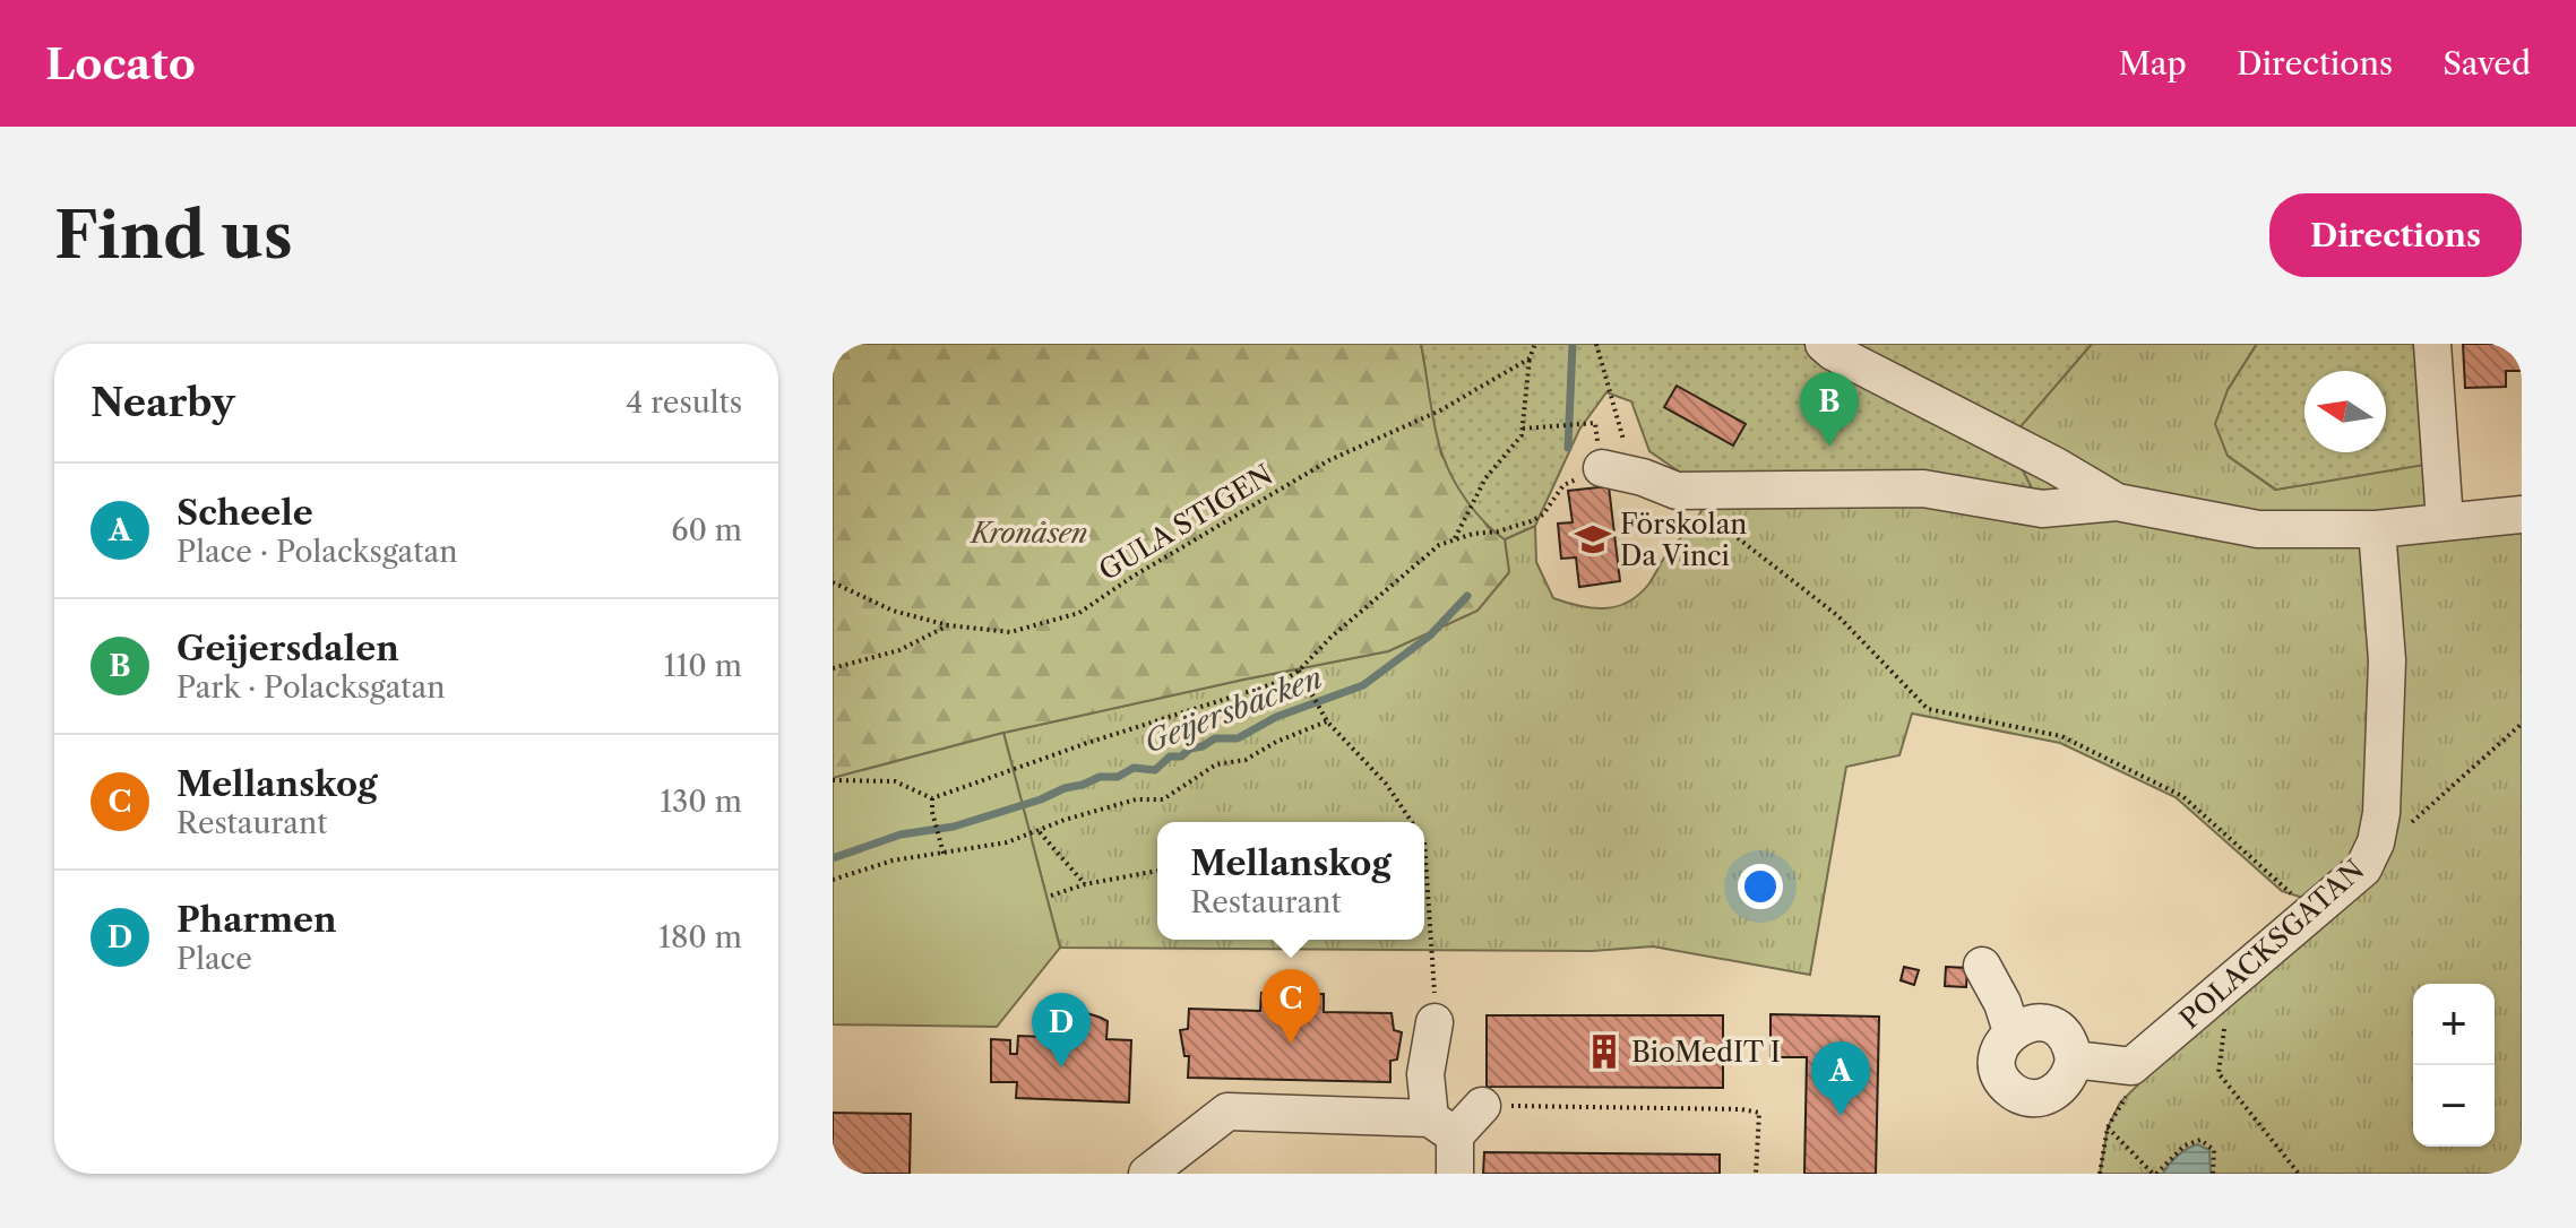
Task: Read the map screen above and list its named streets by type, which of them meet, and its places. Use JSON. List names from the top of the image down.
{
  "streets": {
    "street": ["POLACKSGATAN"],
    "path": ["GULA STIGEN"]
  },
  "water": ["Geijersbäcken"],
  "parks": ["Kronåsen"],
  "places": {
    "school or university": ["Förskolan Da Vinci"],
    "building": ["BioMedIT I"]
  },
  "north": "left",
  "page": {
    "header": "Locato",
    "nav": ["Map", "Directions", "Saved"],
    "buttons": "Directions",
    "title": "Find us",
    "heading": ["Nearby", "4 results"],
    "pins": [
      "B",
      "C",
      "D",
      "A"
    ],
    "list": [
      {
        "mark": "A",
        "name": "Scheele",
        "note": "Place · Polacksgatan",
        "value": "60 m"
      },
      {
        "mark": "B",
        "name": "Geijersdalen",
        "note": "Park · Polacksgatan",
        "value": "110 m"
      },
      {
        "mark": "C",
        "name": "Mellanskog",
        "note": "Restaurant",
        "value": "130 m"
      },
      {
        "mark": "D",
        "name": "Pharmen",
        "note": "Place",
        "value": "180 m"
      }
    ],
    "popup": ["Mellanskog", "Restaurant"],
    "map_buttons": ["+", "−"]
  }
}
